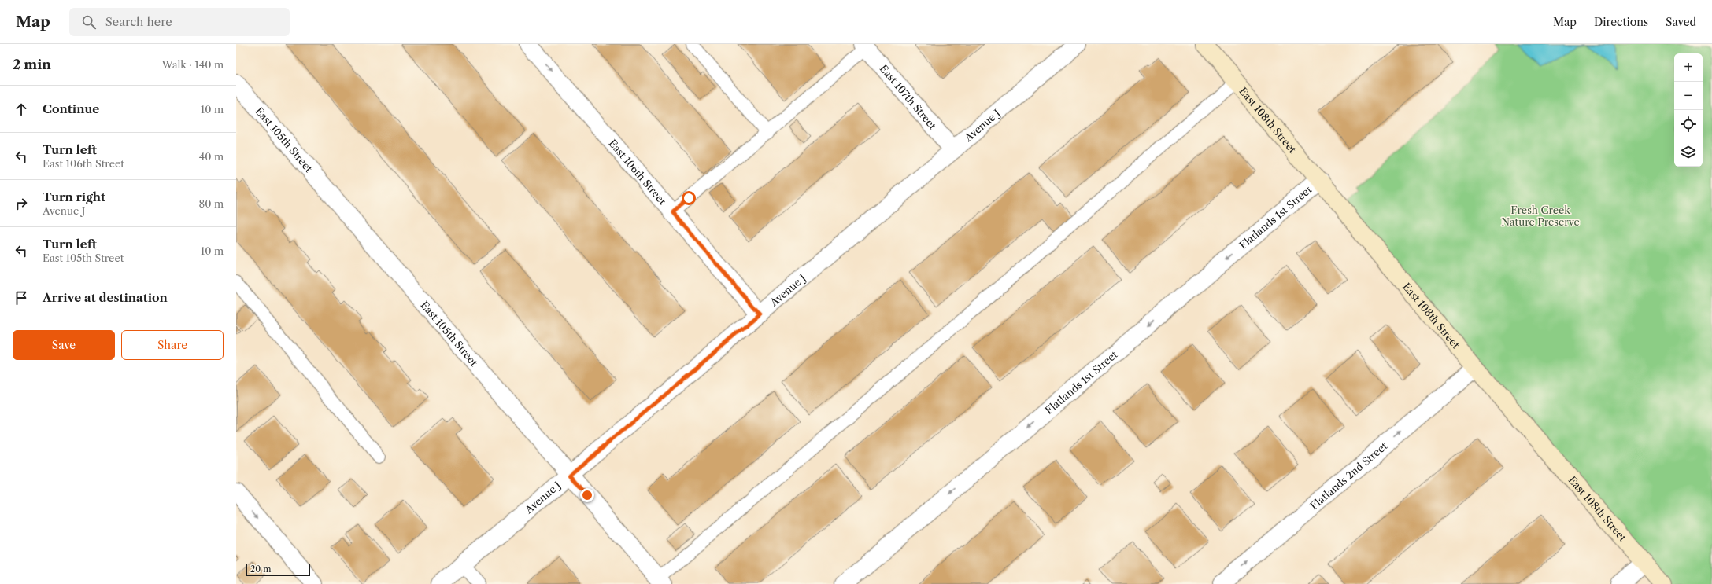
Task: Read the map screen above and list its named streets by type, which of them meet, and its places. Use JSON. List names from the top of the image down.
{
  "streets": {
    "street": [
      "East 107th Street",
      "East 108th Street",
      "Avenue J",
      "East 105th Street",
      "East 106th Street",
      "Flatlands 1st Street",
      "Flatlands 2nd Street"
    ]
  },
  "crossings": [
    ["East 107th Street", "Avenue J"],
    ["East 108th Street", "Flatlands 1st Street"],
    ["East 108th Street", "Flatlands 2nd Street"],
    ["Avenue J", "East 105th Street"],
    ["Avenue J", "East 106th Street"]
  ],
  "one_way": ["East 106th Street", "Flatlands 1st Street", "Flatlands 2nd Street"],
  "parks": ["Fresh Creek Nature Preserve"],
  "scale_bar": "20 m",
  "page": {
    "header": "Map",
    "search": "Search here",
    "nav": ["Map", "Directions", "Saved"],
    "heading": ["2 min", "Walk · 140 m"],
    "map_buttons": ["+", "−"],
    "list": [
      ["Continue", "10 m"],
      ["Turn left", "East 106th Street", "40 m"],
      ["Turn right", "Avenue J", "80 m"],
      ["Turn left", "East 105th Street", "10 m"],
      "Arrive at destination"
    ],
    "buttons": ["Save", "Share"],
    "scale": "20 m"
  }
}
